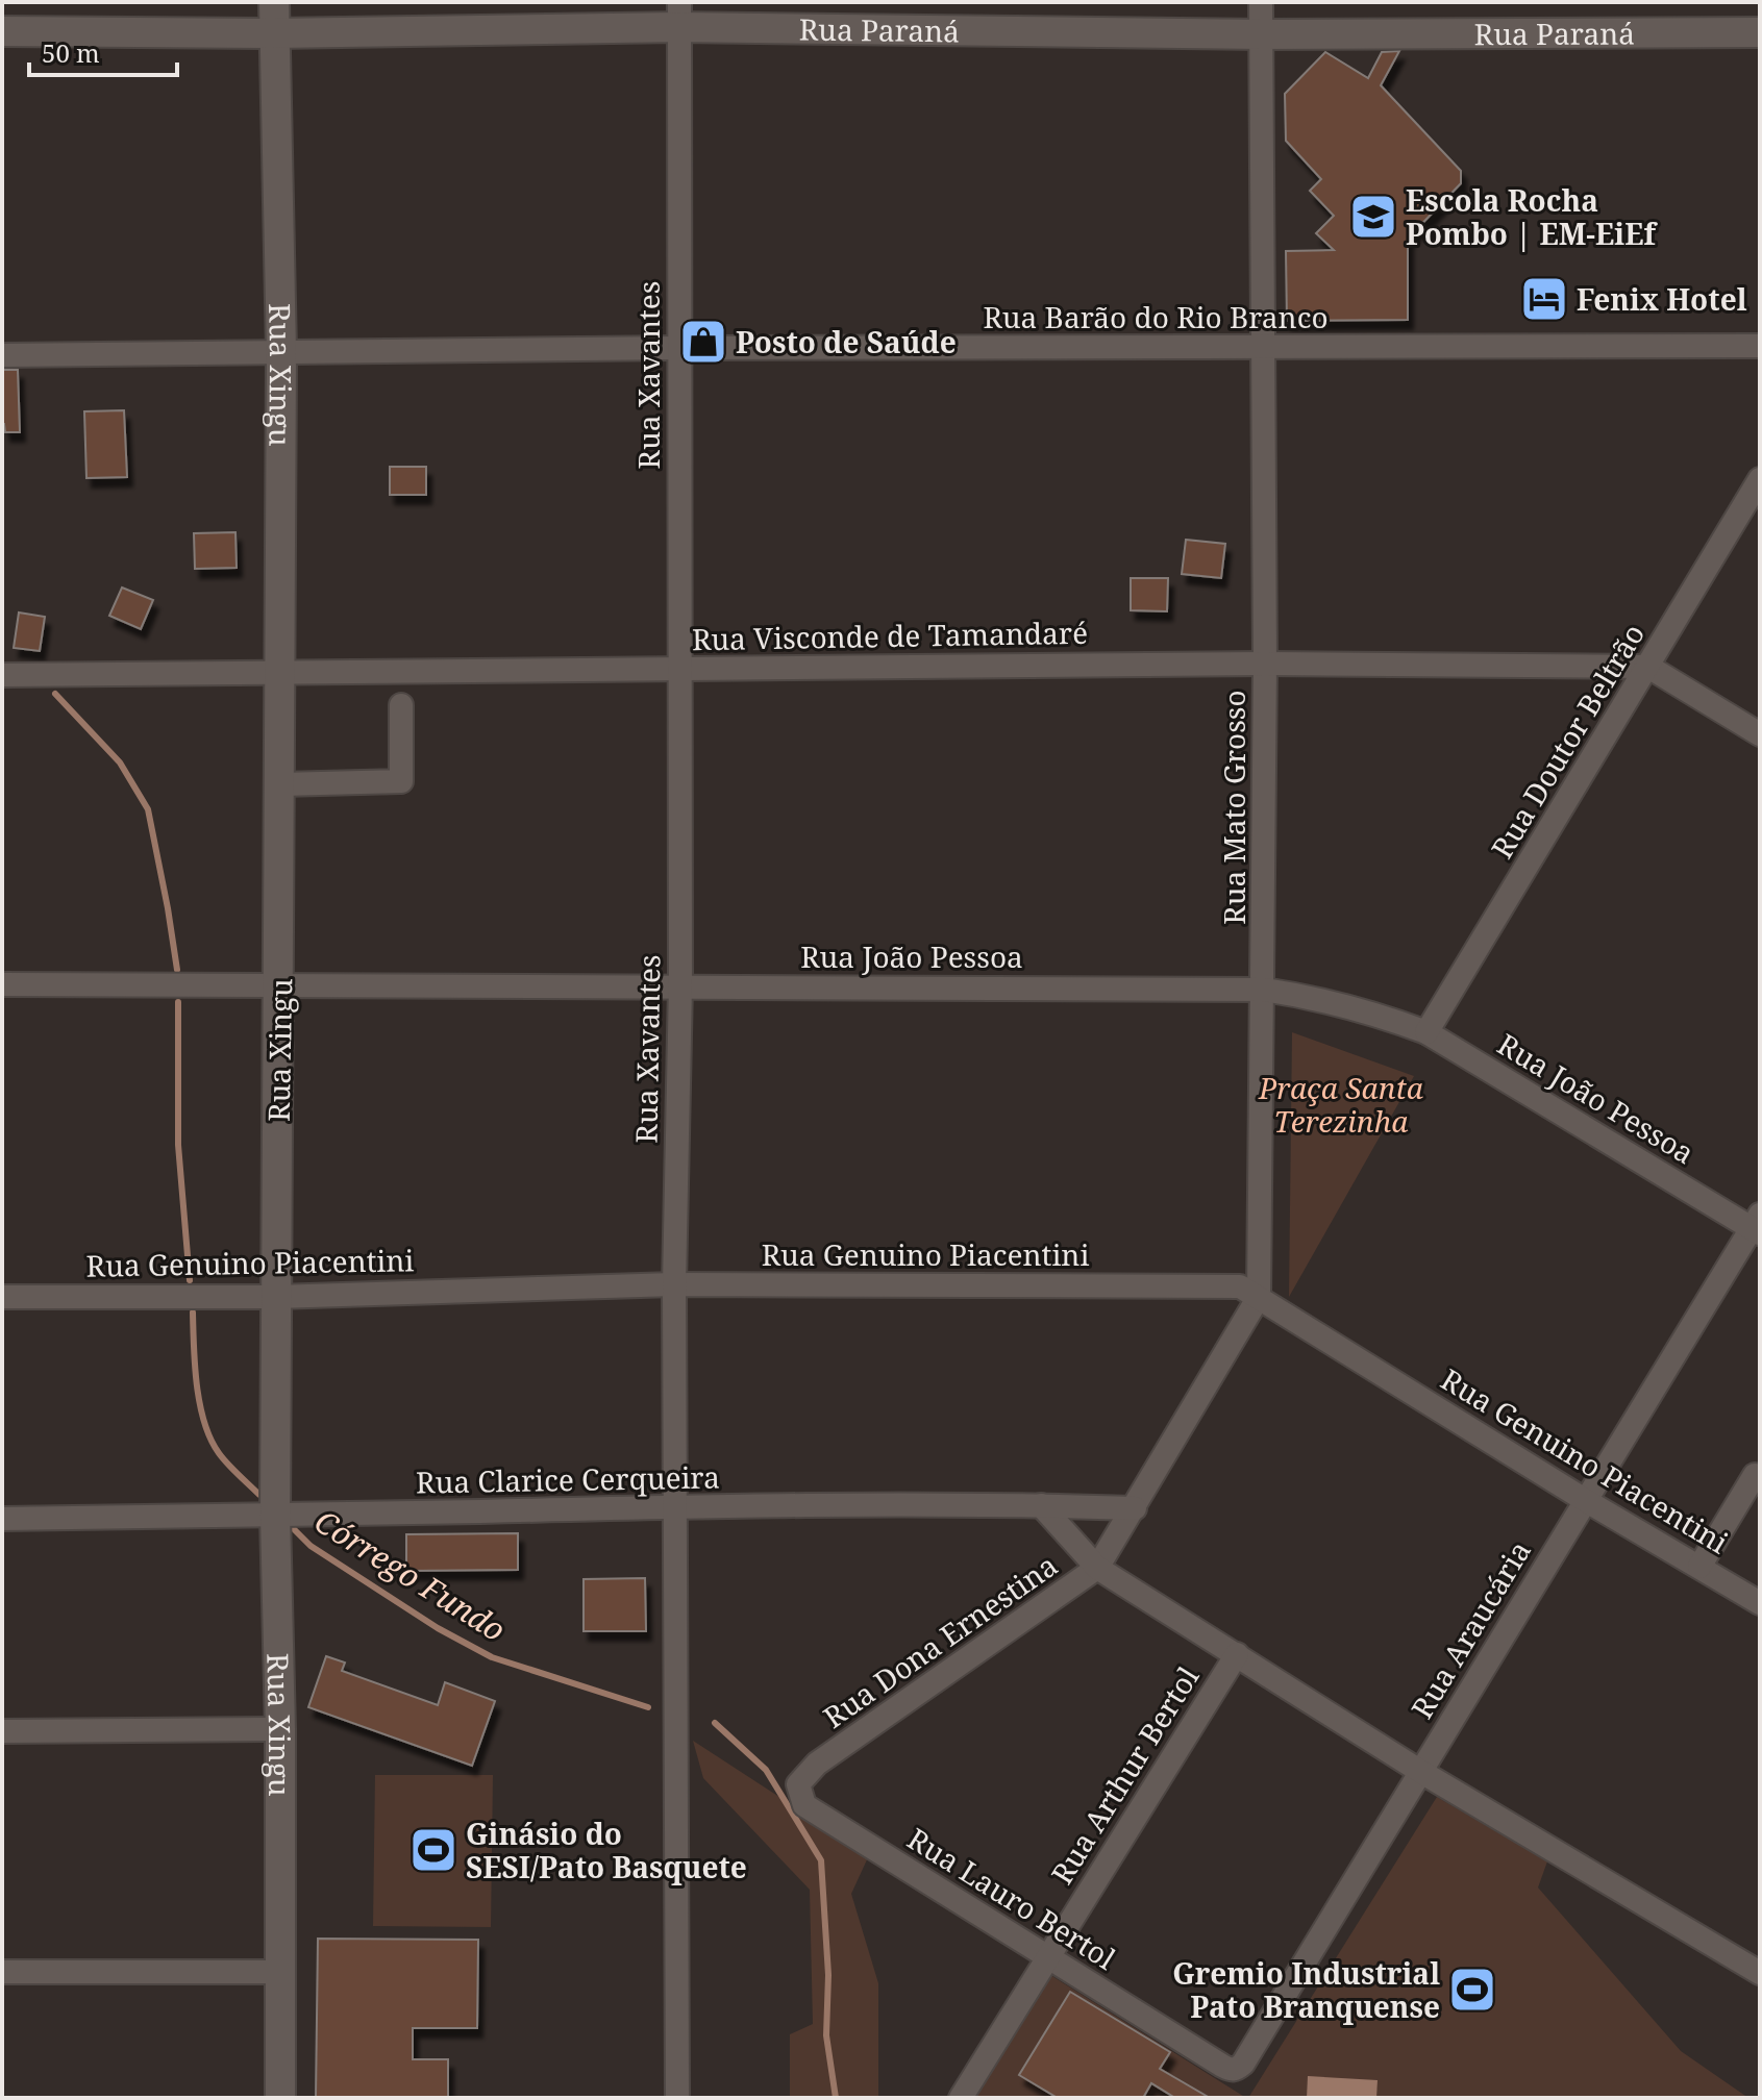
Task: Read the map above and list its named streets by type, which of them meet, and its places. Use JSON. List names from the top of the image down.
{
  "streets": {
    "street": [
      "Rua Paraná",
      "Rua Barão do Rio Branco",
      "Rua Xingu",
      "Rua Xavantes",
      "Rua Visconde de Tamandaré",
      "Rua Doutor Beltrão",
      "Rua Mato Grosso",
      "Rua João Pessoa",
      "Rua Genuino Piacentini",
      "Rua Clarice Cerqueira",
      "Rua Araucária",
      "Rua Dona Ernestina",
      "Rua Arthur Bertol",
      "Rua Lauro Bertol"
    ]
  },
  "crossings": [
    ["Rua Paraná", "Rua Xingu"],
    ["Rua Paraná", "Rua Xavantes"],
    ["Rua Paraná", "Rua Mato Grosso"],
    ["Rua Barão do Rio Branco", "Rua Xingu"],
    ["Rua Barão do Rio Branco", "Rua Xavantes"],
    ["Rua Barão do Rio Branco", "Rua Mato Grosso"],
    ["Rua Xingu", "Rua Visconde de Tamandaré"],
    ["Rua Xingu", "Rua João Pessoa"],
    ["Rua Xingu", "Rua Genuino Piacentini"],
    ["Rua Xingu", "Rua Clarice Cerqueira"],
    ["Rua Xavantes", "Rua Visconde de Tamandaré"],
    ["Rua Xavantes", "Rua João Pessoa"],
    ["Rua Xavantes", "Rua Genuino Piacentini"],
    ["Rua Xavantes", "Rua Clarice Cerqueira"],
    ["Rua Visconde de Tamandaré", "Rua Doutor Beltrão"],
    ["Rua Visconde de Tamandaré", "Rua Mato Grosso"],
    ["Rua Doutor Beltrão", "Rua João Pessoa"],
    ["Rua Mato Grosso", "Rua João Pessoa"],
    ["Rua Mato Grosso", "Rua Genuino Piacentini"],
    ["Rua Mato Grosso", "Rua Clarice Cerqueira"],
    ["Rua Mato Grosso", "Rua Dona Ernestina"],
    ["Rua João Pessoa", "Rua Araucária"],
    ["Rua Genuino Piacentini", "Rua Araucária"],
    ["Rua Araucária", "Rua Lauro Bertol"],
    ["Rua Dona Ernestina", "Rua Lauro Bertol"],
    ["Rua Arthur Bertol", "Rua Lauro Bertol"]
  ],
  "water": ["Córrego Fundo"],
  "parks": ["Praça Santa Terezinha"],
  "places": {
    "school or university": ["Escola Rocha Pombo | EM-EiEf"],
    "hotel": ["Fenix Hotel"],
    "shop": ["Posto de Saúde"],
    "sports": ["Ginásio do SESI/Pato Basquete", "Gremio Industrial Pato Branquense"]
  },
  "scale_bar": "50 m"
}
